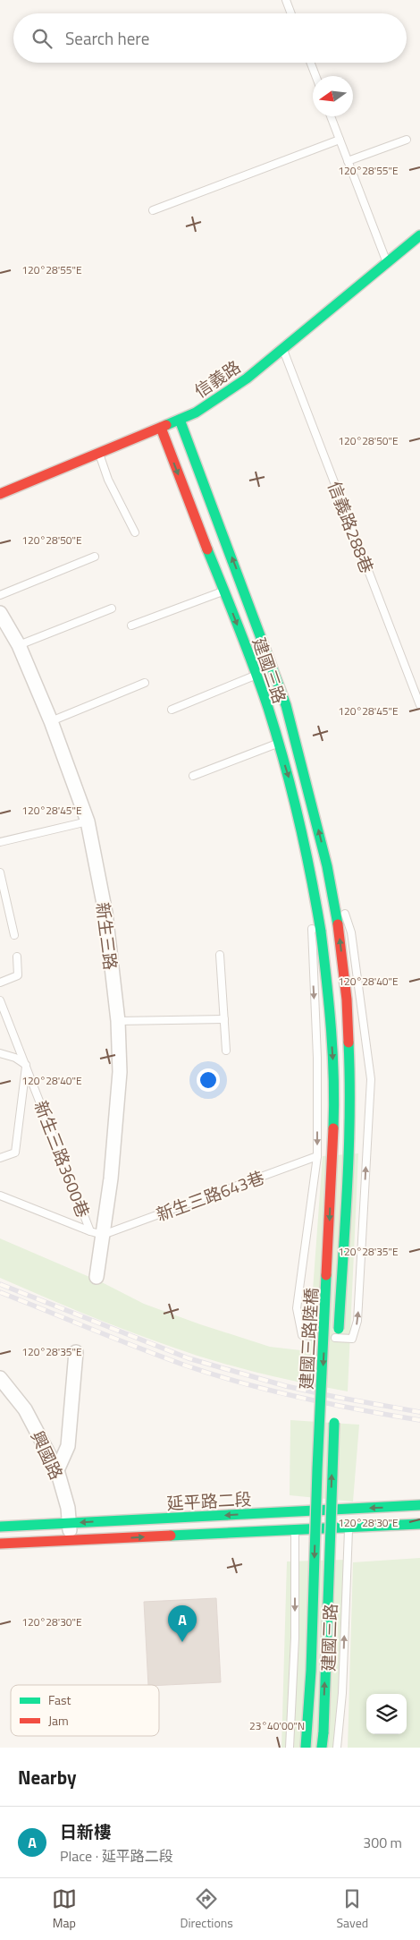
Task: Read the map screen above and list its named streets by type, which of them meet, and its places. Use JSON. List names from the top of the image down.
{
  "streets": {
    "street": [
      "信義路",
      "建國三路",
      "新生三路",
      "建國三路陸橋",
      "興國路",
      "延平路二段"
    ],
    "lane": ["信義路288巷", "新生三路3600巷", "新生三路643巷"]
  },
  "crossings": [
    ["信義路", "信義路288巷"],
    ["信義路", "建國三路"],
    ["建國三路", "建國三路陸橋"],
    ["建國三路", "延平路二段"],
    ["新生三路", "新生三路3600巷"],
    ["新生三路", "新生三路643巷"],
    ["新生三路3600巷", "新生三路643巷"],
    ["興國路", "延平路二段"]
  ],
  "legend": ["Fast", "Jam"],
  "north": "left",
  "page": {
    "search": "Search here",
    "pins": "A",
    "heading": "Nearby",
    "list": [
      {
        "mark": "A",
        "name": "日新樓",
        "note": "Place · 延平路二段",
        "value": "300 m"
      }
    ],
    "nav": ["Map", "Directions", "Saved"]
  },
  "coordinates": [
    "120°28'55\"E",
    "120°28'50\"E",
    "120°28'45\"E",
    "120°28'40\"E",
    "120°28'35\"E",
    "120°28'30\"E",
    "23°40'00\"N"
  ]
}
